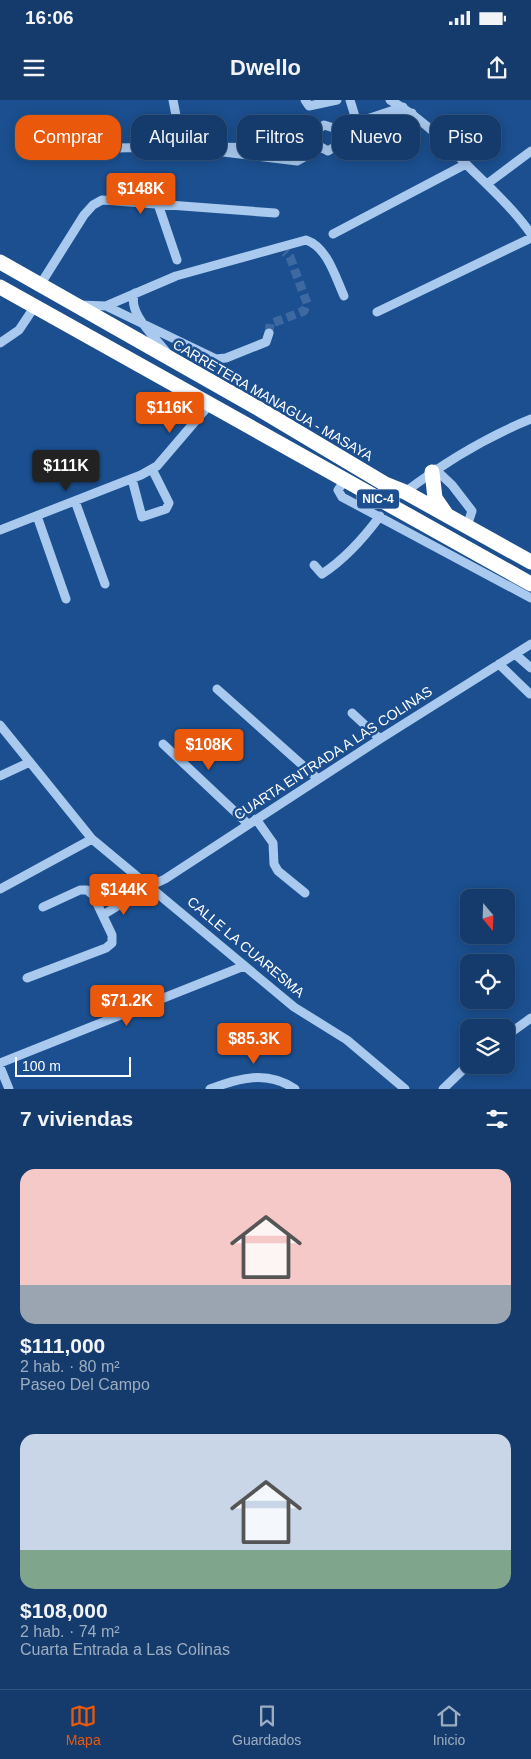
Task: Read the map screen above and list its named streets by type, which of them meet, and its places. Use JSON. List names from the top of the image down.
{
  "streets": {
    "highway": ["CARRETERA MANAGUA - MASAYA", "NIC-4"],
    "street": ["CUARTA ENTRADA A LAS COLINAS", "CALLE LA CUARESMA"]
  },
  "crossings": [
    ["CUARTA ENTRADA A LAS COLINAS", "CALLE LA CUARESMA"]
  ],
  "scale_bar": "100 m",
  "north": "bottom",
  "page": {
    "status": "16:06",
    "header": "Dwello",
    "chip": [
      "Comprar",
      "Alquilar",
      "Filtros",
      "Nuevo",
      "Piso"
    ],
    "price": [
      "$148K",
      "$116K",
      "$111K",
      "$108K",
      "$144K",
      "$71.2K",
      "$85.3K"
    ],
    "scale": "100 m",
    "heading": "7 viviendas",
    "list": [
      {
        "name": "$111,000",
        "note": "2 hab. · 80 m² · Paseo Del Campo"
      },
      {
        "name": "$108,000",
        "note": "2 hab. · 74 m² · Cuarta Entrada a Las Colinas"
      }
    ],
    "tabs": ["Mapa", "Guardados", "Inicio"]
  }
}
